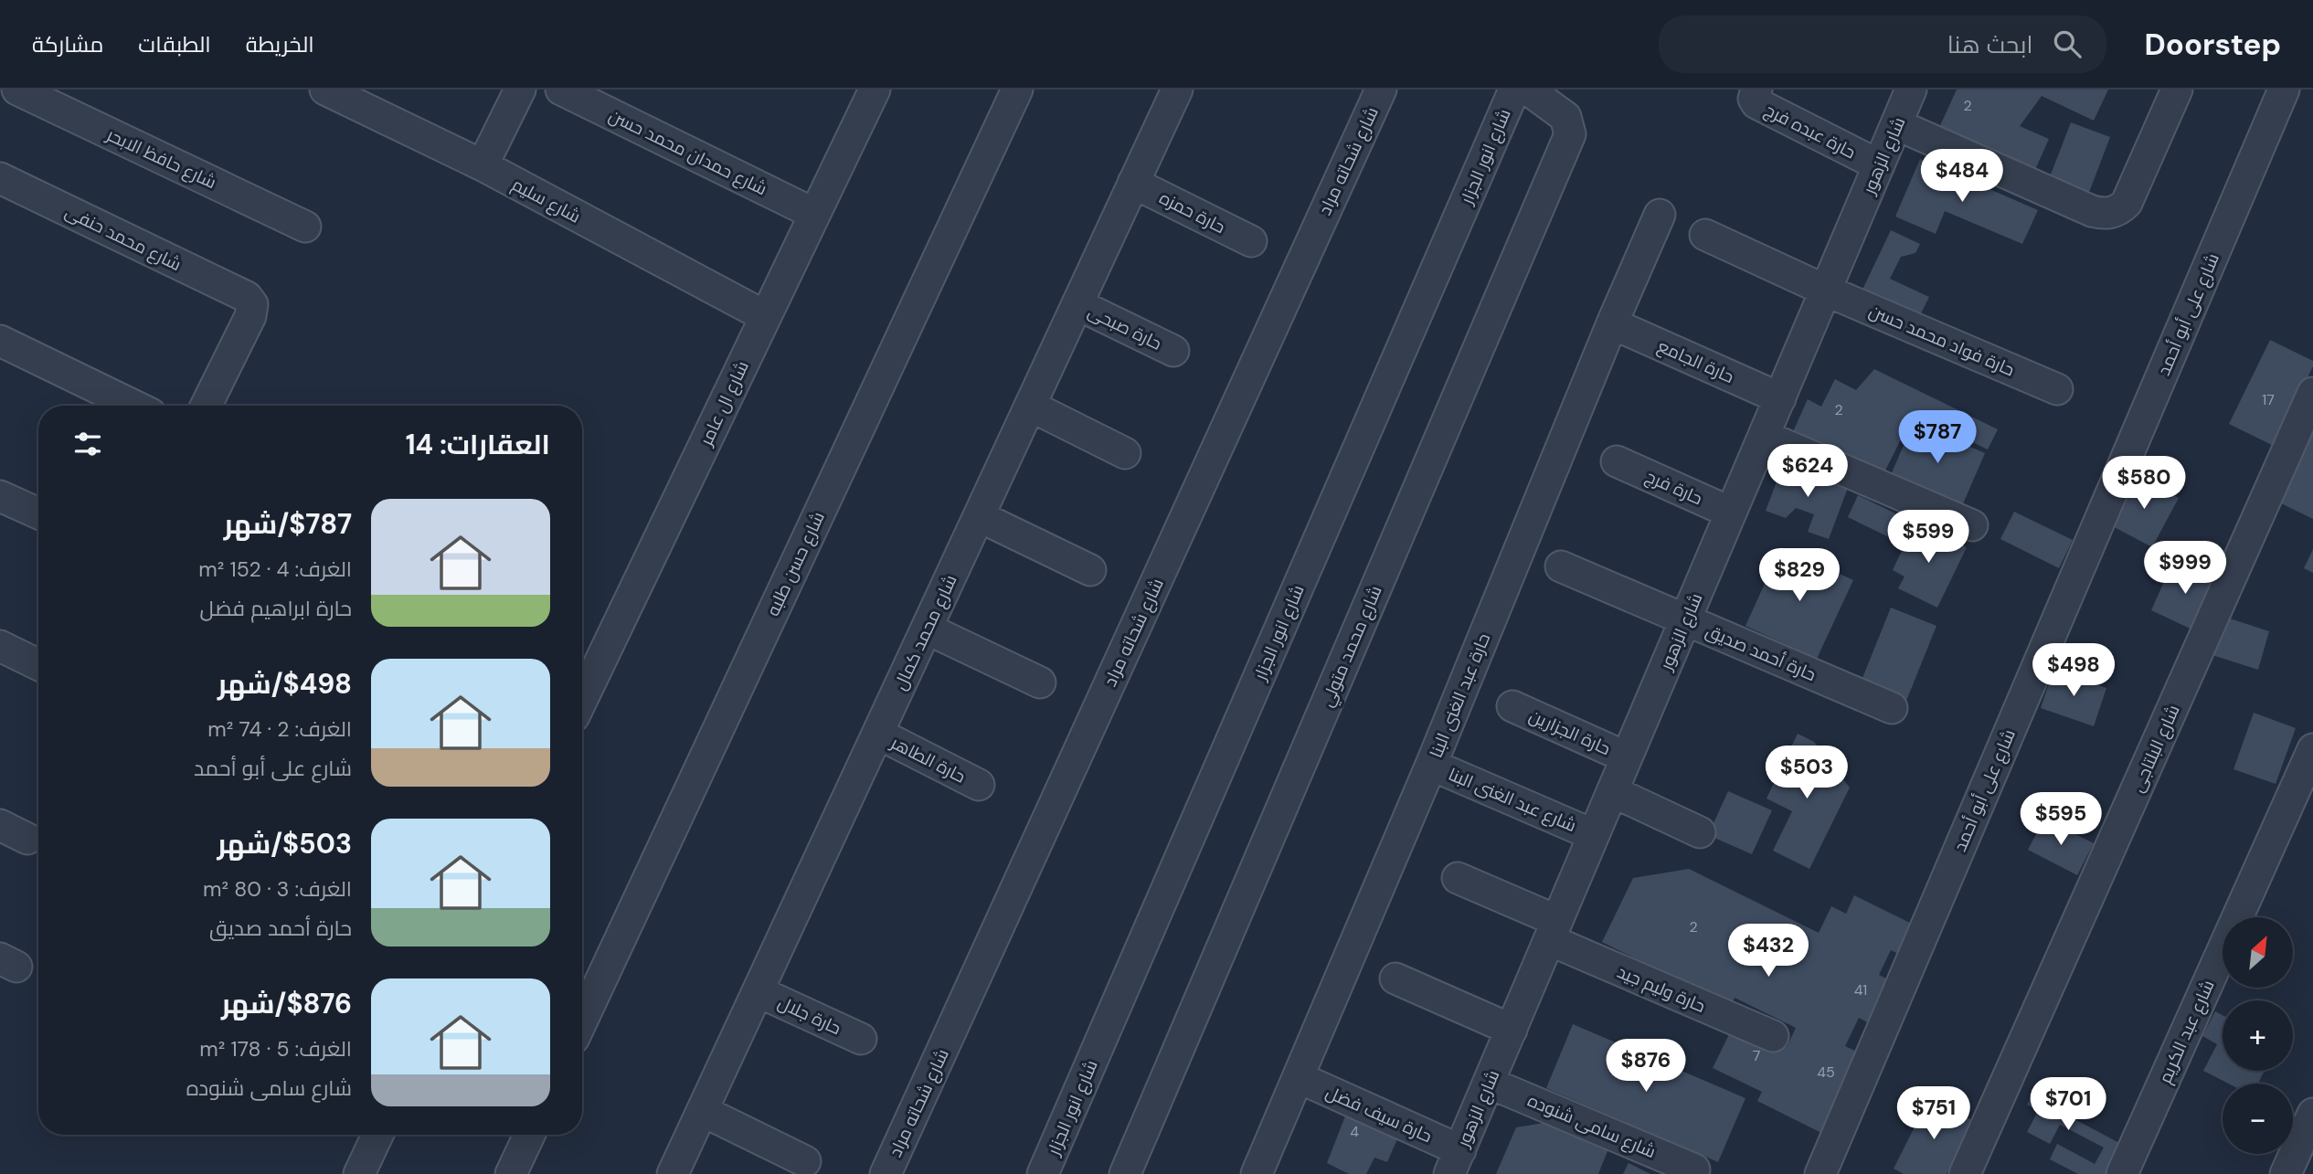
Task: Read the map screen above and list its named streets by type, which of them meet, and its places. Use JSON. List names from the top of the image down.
{
  "streets": {
    "street": [
      "حارة عبده فرج",
      "شارع حمدان محمد حسن",
      "شارع الزهور",
      "شارع انور الجزار",
      "شارع حافظ الابحر",
      "شارع شحاته مراد",
      "شارع سليم",
      "حارة حمزه",
      "شارع محمد حنفى",
      "شارع على أبو أحمد",
      "حارة صبحى",
      "حارة فواد محمد حسن",
      "حارة الجامع",
      "شارع ال عامر",
      "حارة فرج",
      "شارع حسن طلبه",
      "شارع محمد كمال",
      "شارع محمد متولي",
      "حارة أحمد صديق",
      "حارة عبد الغنى البنا",
      "حارة الجزارين",
      "شارع البلتاجى",
      "حارة الطاهر",
      "شارع عبد الغنى البنا",
      "حارة وليم جيد",
      "حارة جلال",
      "شارع عبد الكريم",
      "حارة سيف فضل",
      "شارع سامى شنوده"
    ]
  },
  "crossings": [
    ["حارة عبده فرج", "شارع الزهور"],
    ["شارع حمدان محمد حسن", "شارع ال عامر"],
    ["شارع الزهور", "حارة فواد محمد حسن"],
    ["شارع الزهور", "حارة الجامع"],
    ["شارع الزهور", "حارة فرج"],
    ["شارع الزهور", "حارة أحمد صديق"],
    ["شارع الزهور", "حارة الجزارين"],
    ["شارع الزهور", "شارع عبد الغنى البنا"],
    ["شارع الزهور", "حارة وليم جيد"],
    ["شارع الزهور", "حارة سيف فضل"],
    ["شارع الزهور", "شارع سامى شنوده"],
    ["شارع انور الجزار", "شارع محمد متولي"],
    ["شارع سليم", "شارع ال عامر"],
    ["حارة حمزه", "شارع محمد كمال"],
    ["حارة صبحى", "شارع محمد كمال"],
    ["حارة الجامع", "حارة عبد الغنى البنا"],
    ["شارع محمد كمال", "حارة الطاهر"],
    ["شارع محمد كمال", "حارة جلال"],
    ["حارة عبد الغنى البنا", "شارع عبد الغنى البنا"],
    ["حارة عبد الغنى البنا", "حارة سيف فضل"]
  ],
  "house_numbers": [
    "2",
    "17",
    "2",
    "2",
    "41",
    "7",
    "45",
    "4"
  ],
  "north": "top right",
  "page": {
    "header": "Doorstep",
    "search": "ابحث هنا",
    "nav": ["الخريطة", "الطبقات", "مشاركة"],
    "price": [
      "$484",
      "$787",
      "$624",
      "$580",
      "$599",
      "$999",
      "$829",
      "$498",
      "$503",
      "$595",
      "$432",
      "$876",
      "$701",
      "$751"
    ],
    "heading": "العقارات: 14",
    "list": [
      {
        "name": "$787/شهر",
        "note": "الغرف: 4 · 152 m² · حارة ابراهيم فضل"
      },
      {
        "name": "$498/شهر",
        "note": "الغرف: 2 · 74 m² · شارع على أبو أحمد"
      },
      {
        "name": "$503/شهر",
        "note": "الغرف: 3 · 80 m² · حارة أحمد صديق"
      },
      {
        "name": "$876/شهر",
        "note": "الغرف: 5 · 178 m² · شارع سامى شنوده"
      }
    ],
    "map_buttons": ["+", "−"]
  }
}
